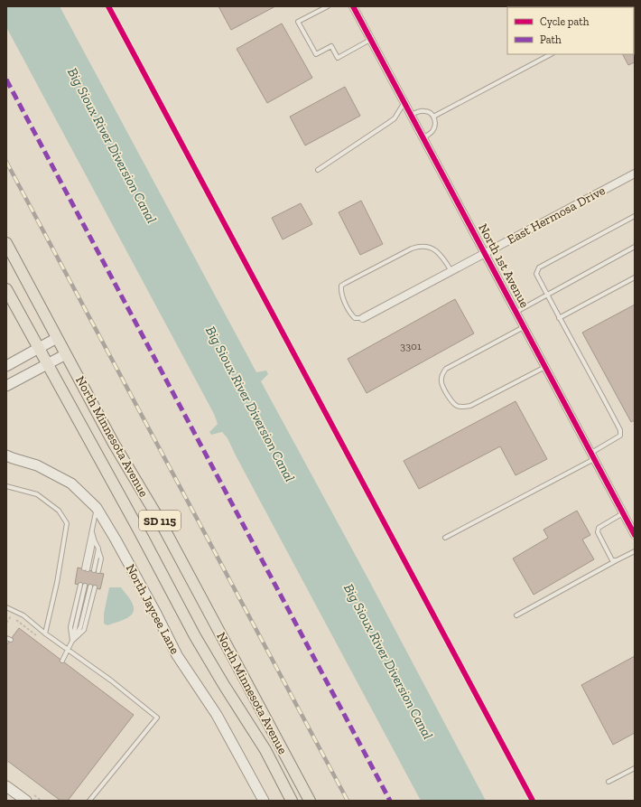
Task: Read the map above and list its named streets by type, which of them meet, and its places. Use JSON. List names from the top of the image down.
{
  "streets": {
    "main road": ["North Minnesota Avenue", "SD 115", "North Jaycee Lane"],
    "street": ["East Hermosa Drive", "North 1st Avenue"]
  },
  "crossings": [
    ["East Hermosa Drive", "North 1st Avenue"]
  ],
  "water": ["Big Sioux River Diversion Canal"],
  "house_numbers": ["3301"],
  "legend": ["Cycle path", "Path"]
}
